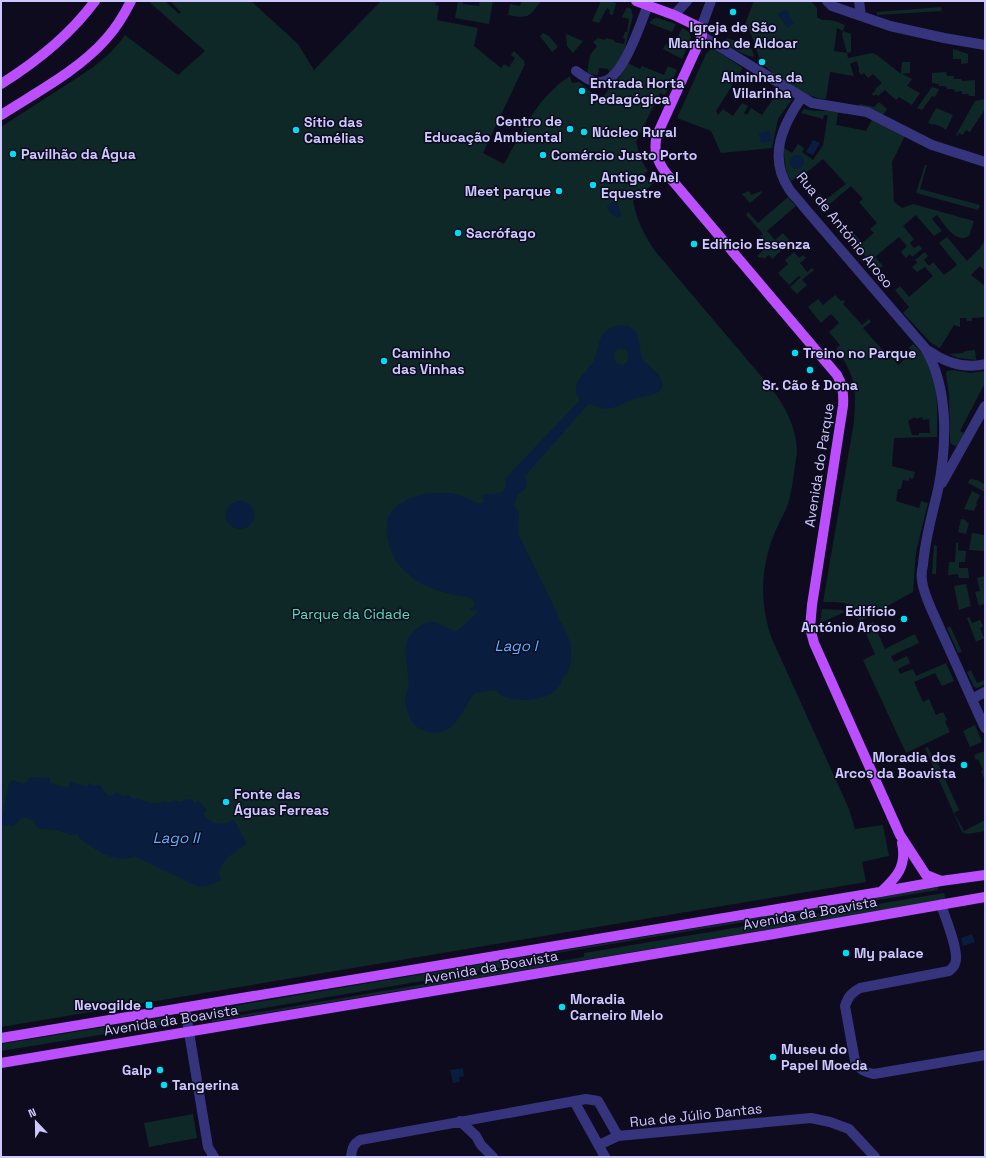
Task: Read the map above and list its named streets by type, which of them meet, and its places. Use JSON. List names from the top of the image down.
{
  "streets": {
    "main road": ["Avenida do Parque", "Avenida da Boavista"],
    "street": ["Rua de António Aroso", "Rua de Júlio Dantas"]
  },
  "crossings": [
    ["Avenida do Parque", "Avenida da Boavista"]
  ],
  "water": ["Lago I", "Lago II"],
  "parks": ["Parque da Cidade"],
  "places": {
    "other": [
      "Igreja de São Martinho de Aldoar",
      "Alminhas da Vilarinha",
      "Entrada Horta Pedagógica",
      "Centro de Educação Ambiental",
      "Sítio das Camélias",
      "Núcleo Rural",
      "Pavilhão da Água",
      "Comércio Justo Porto",
      "Antigo Anel Equestre",
      "Meet parque",
      "Sacrófago",
      "Edificio Essenza",
      "Treino no Parque",
      "Caminho das Vinhas",
      "Sr. Cão & Dona",
      "Edifício António Aroso",
      "Moradia dos Arcos da Boavista",
      "Fonte das Águas Ferreas",
      "My palace",
      "Moradia Carneiro Melo",
      "Museu do Papel Moeda",
      "Galp",
      "Tangerina"
    ],
    "transit": ["Nevogilde"]
  },
  "north": "top"
}
